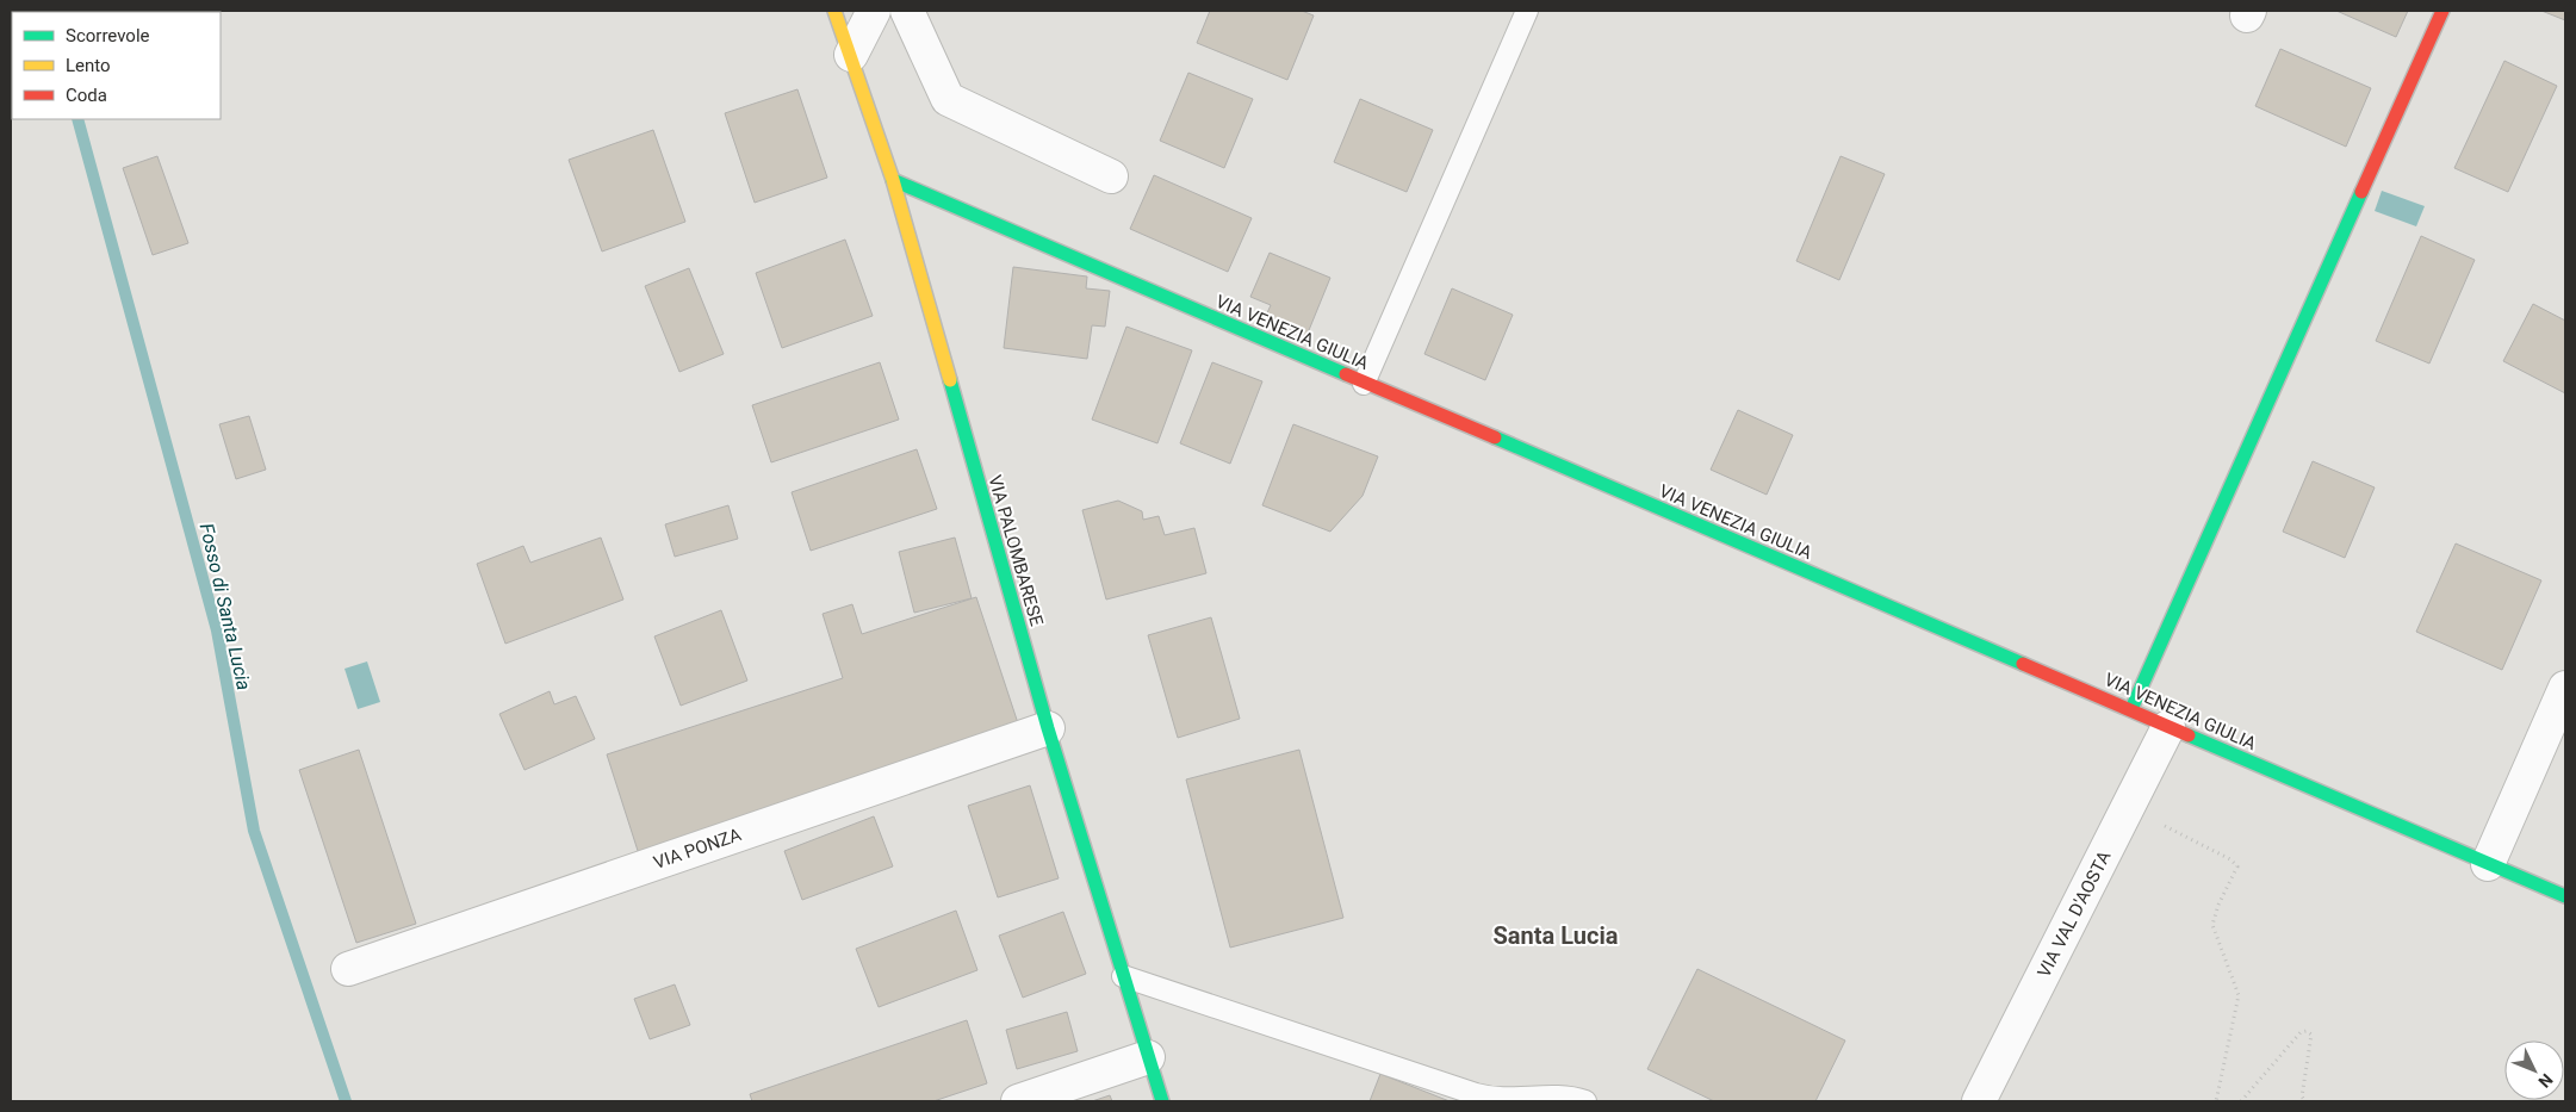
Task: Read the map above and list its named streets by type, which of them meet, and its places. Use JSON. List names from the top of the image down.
{
  "streets": {
    "street": [
      "VIA VENEZIA GIULIA",
      "VIA PALOMBARESE",
      "VIA PONZA",
      "VIA VAL D'AOSTA"
    ]
  },
  "crossings": [
    ["VIA VENEZIA GIULIA", "VIA PALOMBARESE"],
    ["VIA VENEZIA GIULIA", "VIA VAL D'AOSTA"],
    ["VIA PALOMBARESE", "VIA PONZA"]
  ],
  "districts": ["Santa Lucia"],
  "water": ["Fosso di Santa Lucia"],
  "legend": ["Scorrevole", "Lento", "Coda"],
  "north": "bottom right"
}
